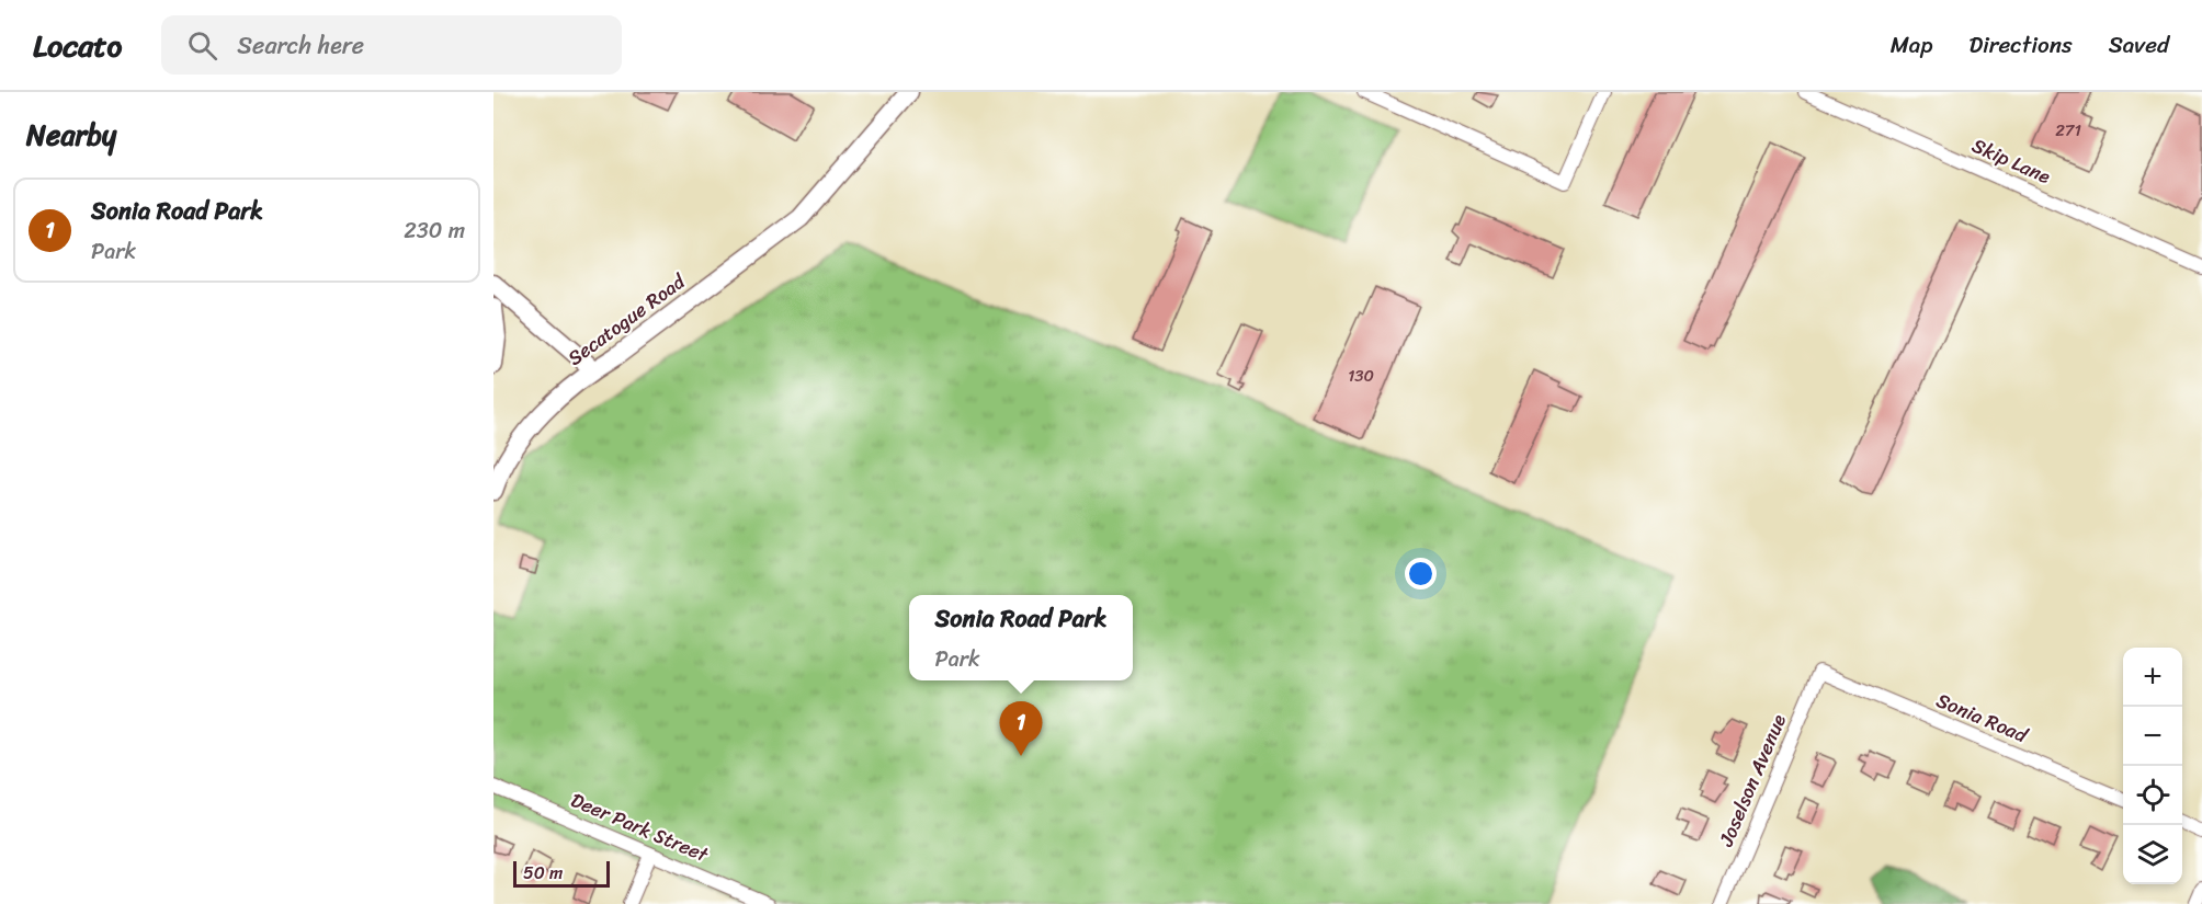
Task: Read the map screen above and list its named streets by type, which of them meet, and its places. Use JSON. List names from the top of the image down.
{
  "streets": {
    "street": [
      "Skip Lane",
      "Secatogue Road",
      "Sonia Road",
      "Joselson Avenue",
      "Deer Park Street"
    ]
  },
  "crossings": [
    ["Sonia Road", "Joselson Avenue"]
  ],
  "house_numbers": ["271", "130"],
  "scale_bar": "50 m",
  "page": {
    "header": "Locato",
    "search": "Search here",
    "nav": ["Map", "Directions", "Saved"],
    "heading": "Nearby",
    "list": [
      {
        "mark": "1",
        "name": "Sonia Road Park",
        "note": "Park",
        "value": "230 m"
      }
    ],
    "popup": ["Sonia Road Park", "Park"],
    "map_buttons": ["+", "−"],
    "pins": "1",
    "scale": "50 m"
  }
}
